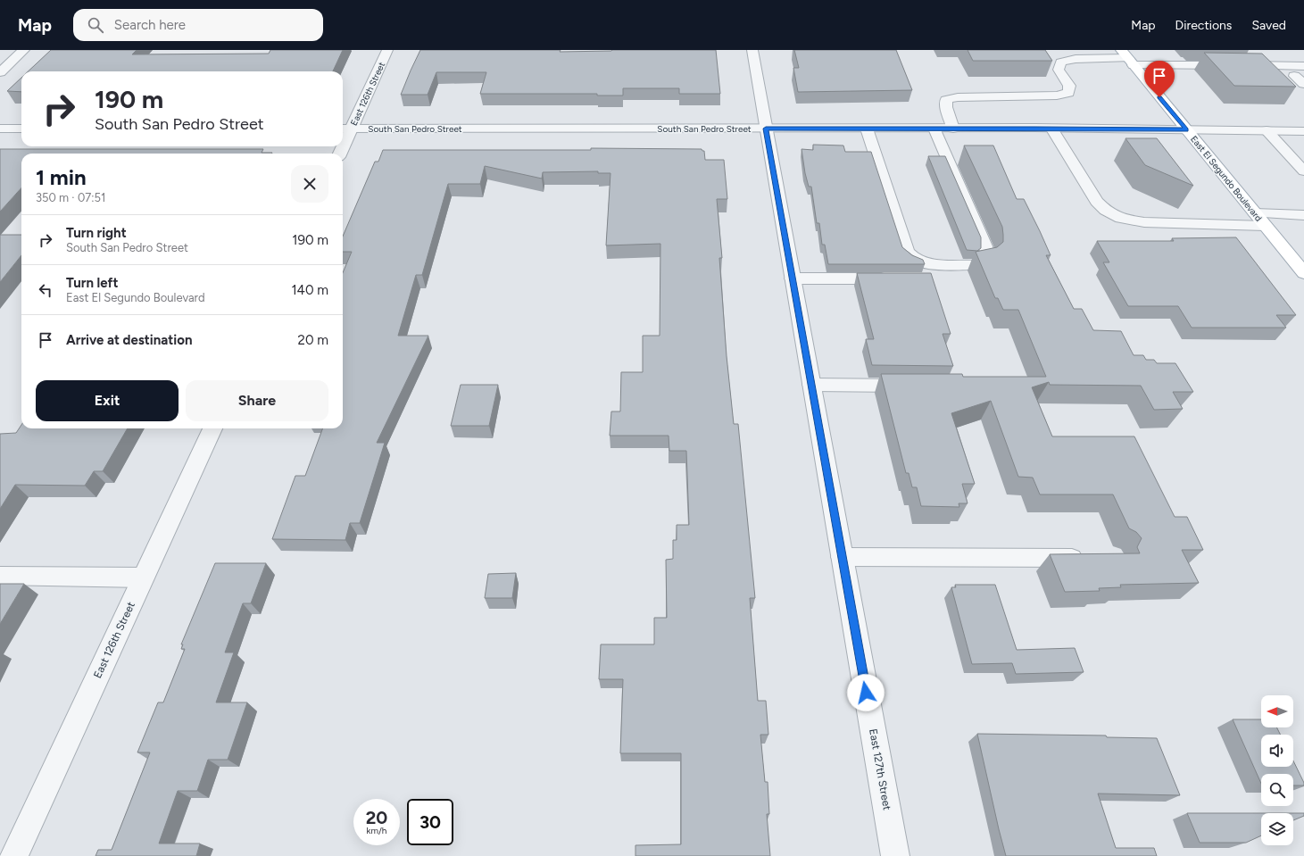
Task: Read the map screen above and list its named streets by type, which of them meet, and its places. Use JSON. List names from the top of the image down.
{
  "streets": {
    "main road": ["East El Segundo Boulevard"],
    "street": ["East 126th Street", "South San Pedro Street", "East 127th Street"]
  },
  "crossings": [
    ["East 126th Street", "South San Pedro Street"],
    ["South San Pedro Street", "East El Segundo Boulevard"],
    ["South San Pedro Street", "East 127th Street"]
  ],
  "north": "left",
  "page": {
    "header": "Map",
    "search": "Search here",
    "nav": ["Map", "Directions", "Saved"],
    "turn": ["190 m", "South San Pedro Street"],
    "heading": ["1 min", "350 m · 07:51"],
    "list": [
      {
        "name": "Turn right",
        "note": "South San Pedro Street",
        "value": "190 m"
      },
      {
        "name": "Turn left",
        "note": "East El Segundo Boulevard",
        "value": "140 m"
      },
      {
        "name": "Arrive at destination",
        "value": "20 m"
      }
    ],
    "buttons": ["Exit", "Share"],
    "speed": "20 km/h",
    "limit": "30"
  }
}
